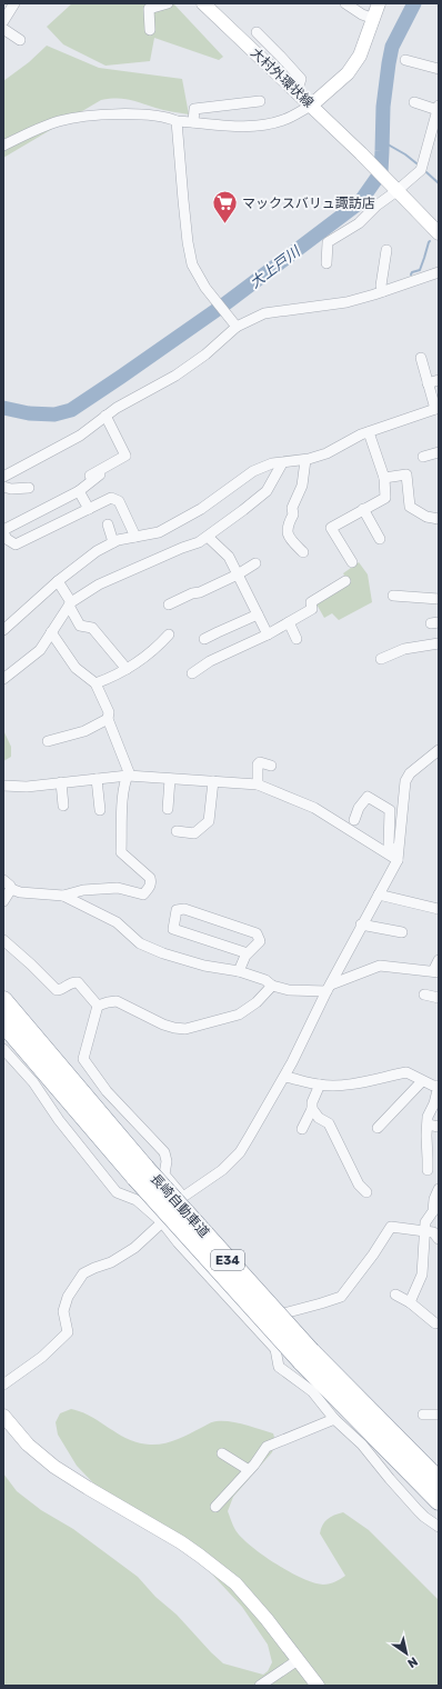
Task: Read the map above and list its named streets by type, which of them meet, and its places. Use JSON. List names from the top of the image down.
{
  "streets": {
    "highway": ["長崎自動車道", "E34"],
    "street": ["大村外環状線"]
  },
  "water": ["大上戸川"],
  "places": {
    "supermarket": ["マックスバリュ諏訪店"]
  },
  "north": "bottom right"
}
